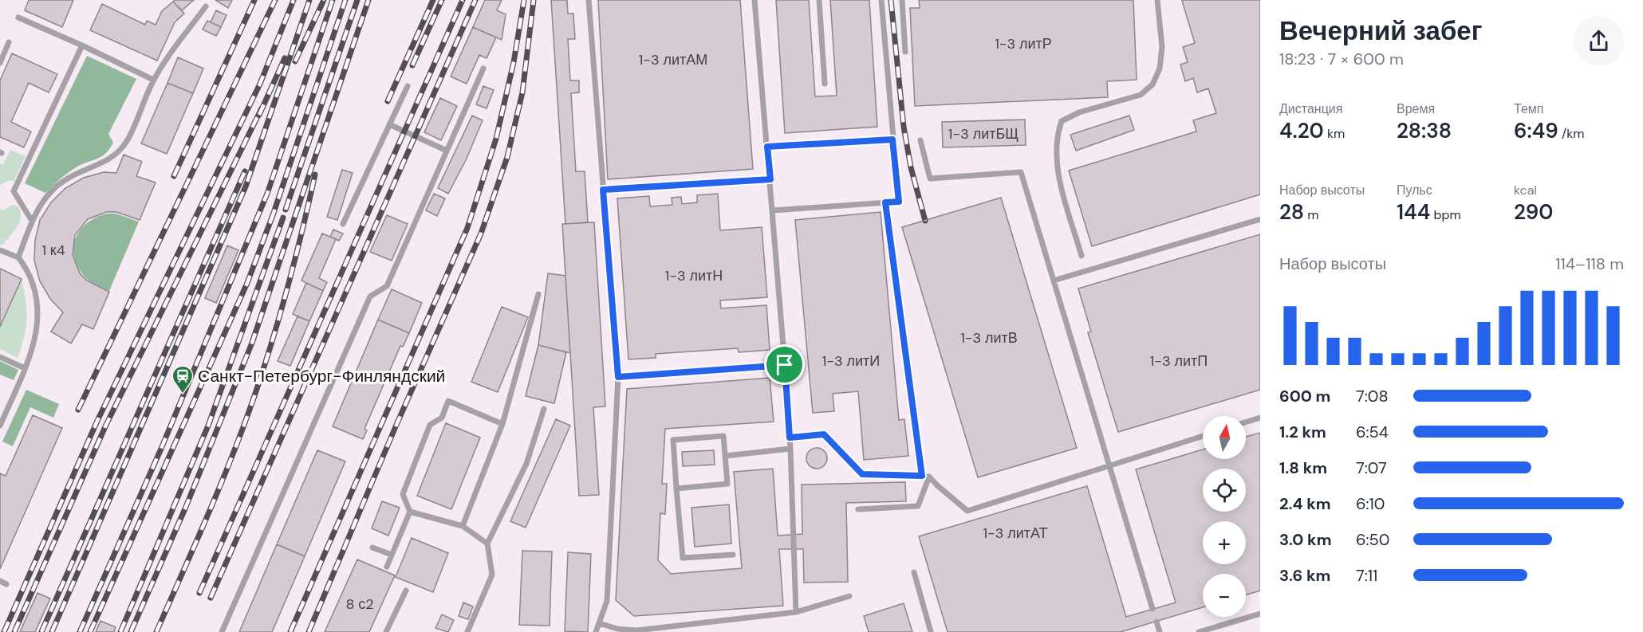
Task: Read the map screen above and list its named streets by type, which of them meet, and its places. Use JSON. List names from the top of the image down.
{
  "places": {
    "station": ["Санкт-Петербург-Финляндский"]
  },
  "house_numbers": [
    "1-3 литР",
    "1-3 литАМ",
    "1-3 литБЩ",
    "1 к4",
    "1-3 литН",
    "1-3 литВ",
    "1-3 литИ",
    "1-3 литП",
    "1-3 литАТ",
    "8 с2"
  ],
  "north": "top",
  "page": {
    "heading": ["Вечерний забег", "18:23 · 7 × 600 m"],
    "stats": [
      ["Дистанция", "4.20 km"],
      ["Время", "28:38"],
      ["Темп", "6:49 /km"],
      ["Набор высоты", "28 m"],
      ["Пульс", "144 bpm"],
      ["kcal", "290"]
    ],
    "chart": ["Набор высоты", "114–118 m"],
    "list": [
      {
        "name": "600 m",
        "note": "7:08"
      },
      {
        "name": "1.2 km",
        "note": "6:54"
      },
      {
        "name": "1.8 km",
        "note": "7:07"
      },
      {
        "name": "2.4 km",
        "note": "6:10"
      },
      {
        "name": "3.0 km",
        "note": "6:50"
      },
      {
        "name": "3.6 km",
        "note": "7:11"
      }
    ],
    "map_buttons": ["+", "−"]
  }
}
